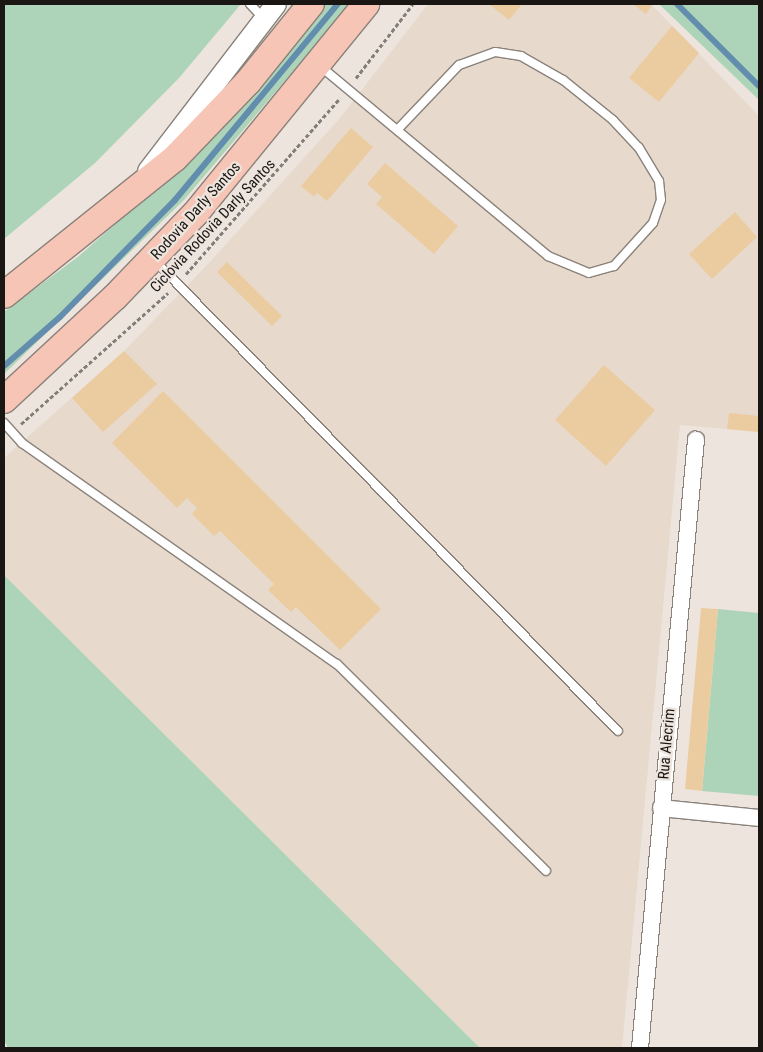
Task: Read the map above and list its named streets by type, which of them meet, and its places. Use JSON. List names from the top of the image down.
{
  "streets": {
    "main road": ["Rodovia Darly Santos"],
    "street": ["Rua Alecrim"],
    "path": ["Ciclovia Rodovia Darly Santos"]
  }
}
